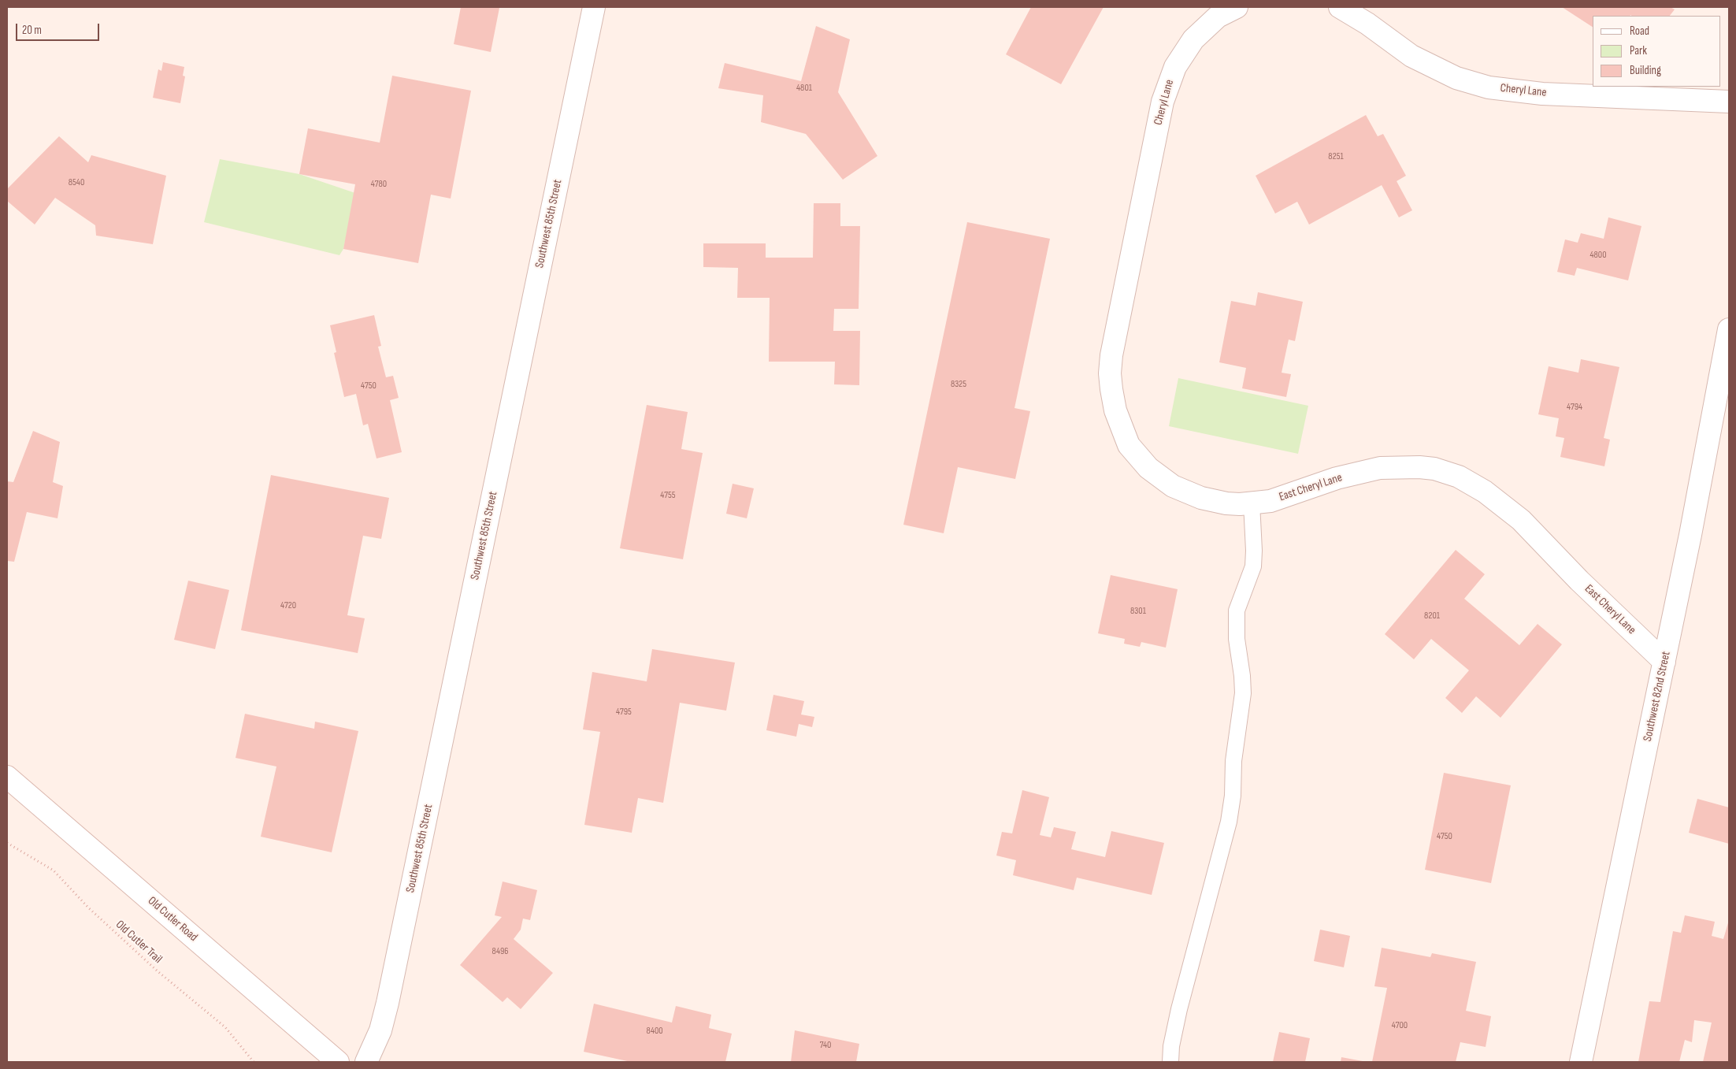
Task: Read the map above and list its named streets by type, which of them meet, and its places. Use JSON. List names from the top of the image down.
{
  "streets": {
    "street": [
      "Cheryl Lane",
      "Southwest 85th Street",
      "East Cheryl Lane",
      "Southwest 82nd Street",
      "Old Cutler Road"
    ],
    "path": ["Old Cutler Trail"]
  },
  "crossings": [
    ["Cheryl Lane", "East Cheryl Lane"],
    ["East Cheryl Lane", "Southwest 82nd Street"]
  ],
  "house_numbers": [
    "4801",
    "8251",
    "8540",
    "4780",
    "4800",
    "8325",
    "4750",
    "4794",
    "4755",
    "4720",
    "8301",
    "8201",
    "4795",
    "4750",
    "8496",
    "4700",
    "8400",
    "740"
  ],
  "legend": ["Road", "Park", "Building"],
  "scale_bar": "20 m"
}
